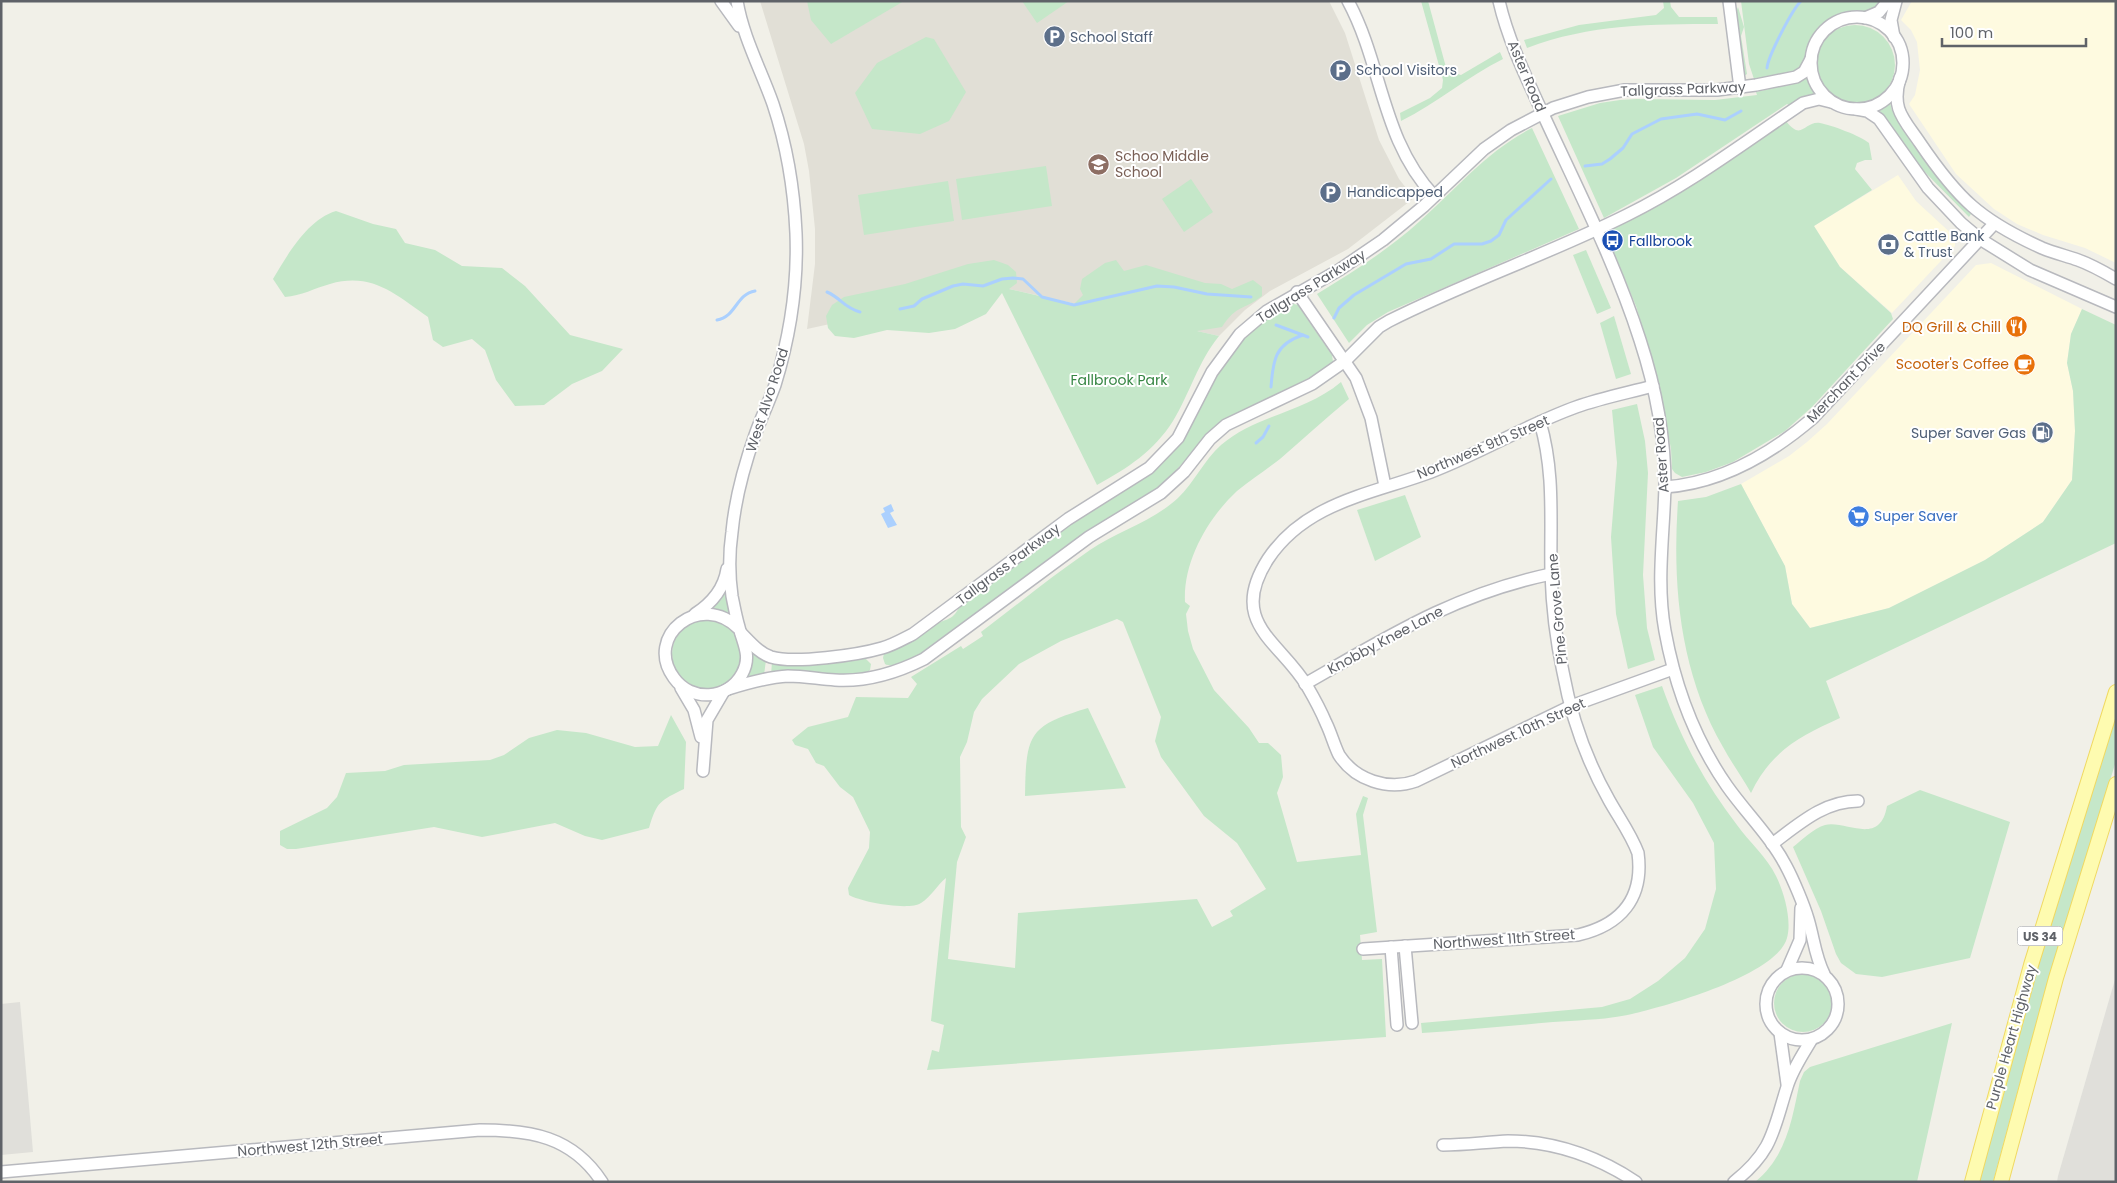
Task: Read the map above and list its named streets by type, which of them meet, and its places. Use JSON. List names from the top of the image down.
{
  "streets": {
    "main road": ["US 34", "Purple Heart Highway"],
    "street": [
      "Aster Road",
      "Tallgrass Parkway",
      "Merchant Drive",
      "West Alvo Road",
      "Northwest 9th Street",
      "Pine Grove Lane",
      "Knobby Knee Lane",
      "Northwest 10th Street",
      "Northwest 11th Street",
      "Northwest 12th Street"
    ]
  },
  "crossings": [
    ["Aster Road", "Tallgrass Parkway"],
    ["Aster Road", "Merchant Drive"],
    ["Aster Road", "Northwest 9th Street"],
    ["Aster Road", "Northwest 10th Street"],
    ["Tallgrass Parkway", "West Alvo Road"],
    ["Northwest 9th Street", "Pine Grove Lane"],
    ["Northwest 9th Street", "Knobby Knee Lane"],
    ["Northwest 9th Street", "Northwest 10th Street"],
    ["Pine Grove Lane", "Knobby Knee Lane"],
    ["Pine Grove Lane", "Northwest 10th Street"],
    ["Pine Grove Lane", "Northwest 11th Street"]
  ],
  "parks": ["Fallbrook Park"],
  "places": {
    "parking": ["School Staff", "School Visitors", "Handicapped"],
    "school or university": ["Schoo Middle School"],
    "bus stop": ["Fallbrook"],
    "bank": ["Cattle Bank & Trust"],
    "restaurant": ["DQ Grill & Chill"],
    "cafe": ["Scooter's Coffee"],
    "fuel station": ["Super Saver Gas"],
    "supermarket": ["Super Saver"]
  },
  "scale_bar": "100 m"
}
